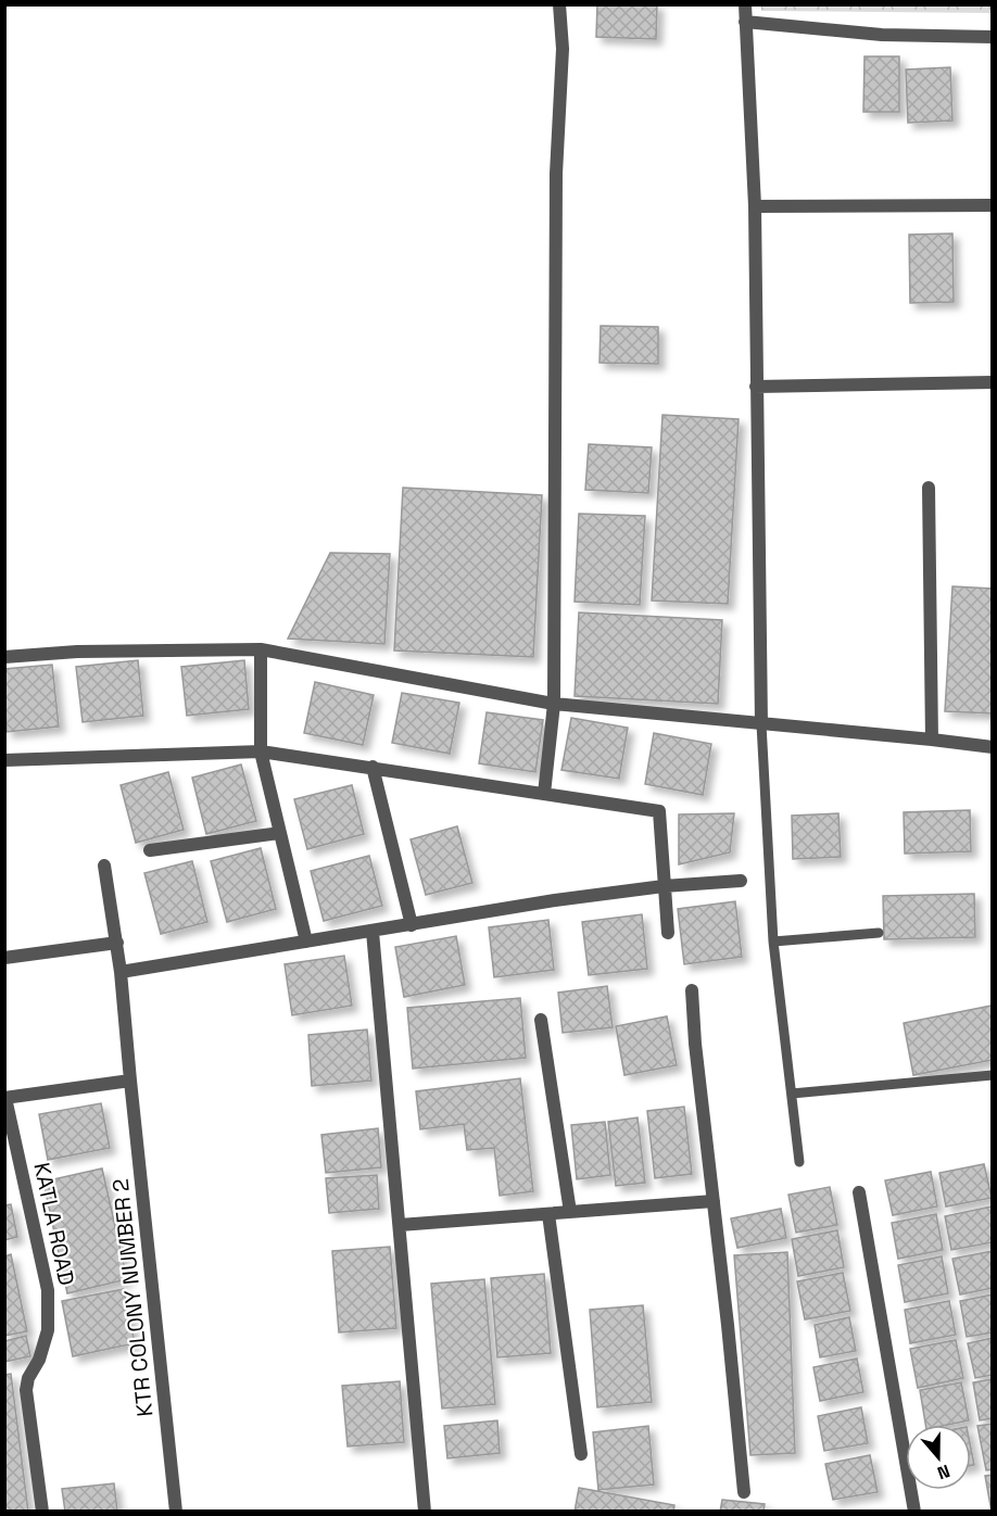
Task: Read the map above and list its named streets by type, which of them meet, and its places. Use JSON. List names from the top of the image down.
{
  "streets": {
    "street": ["KATLA ROAD", "KTR COLONY NUMBER 2"]
  },
  "north": "bottom"
}
